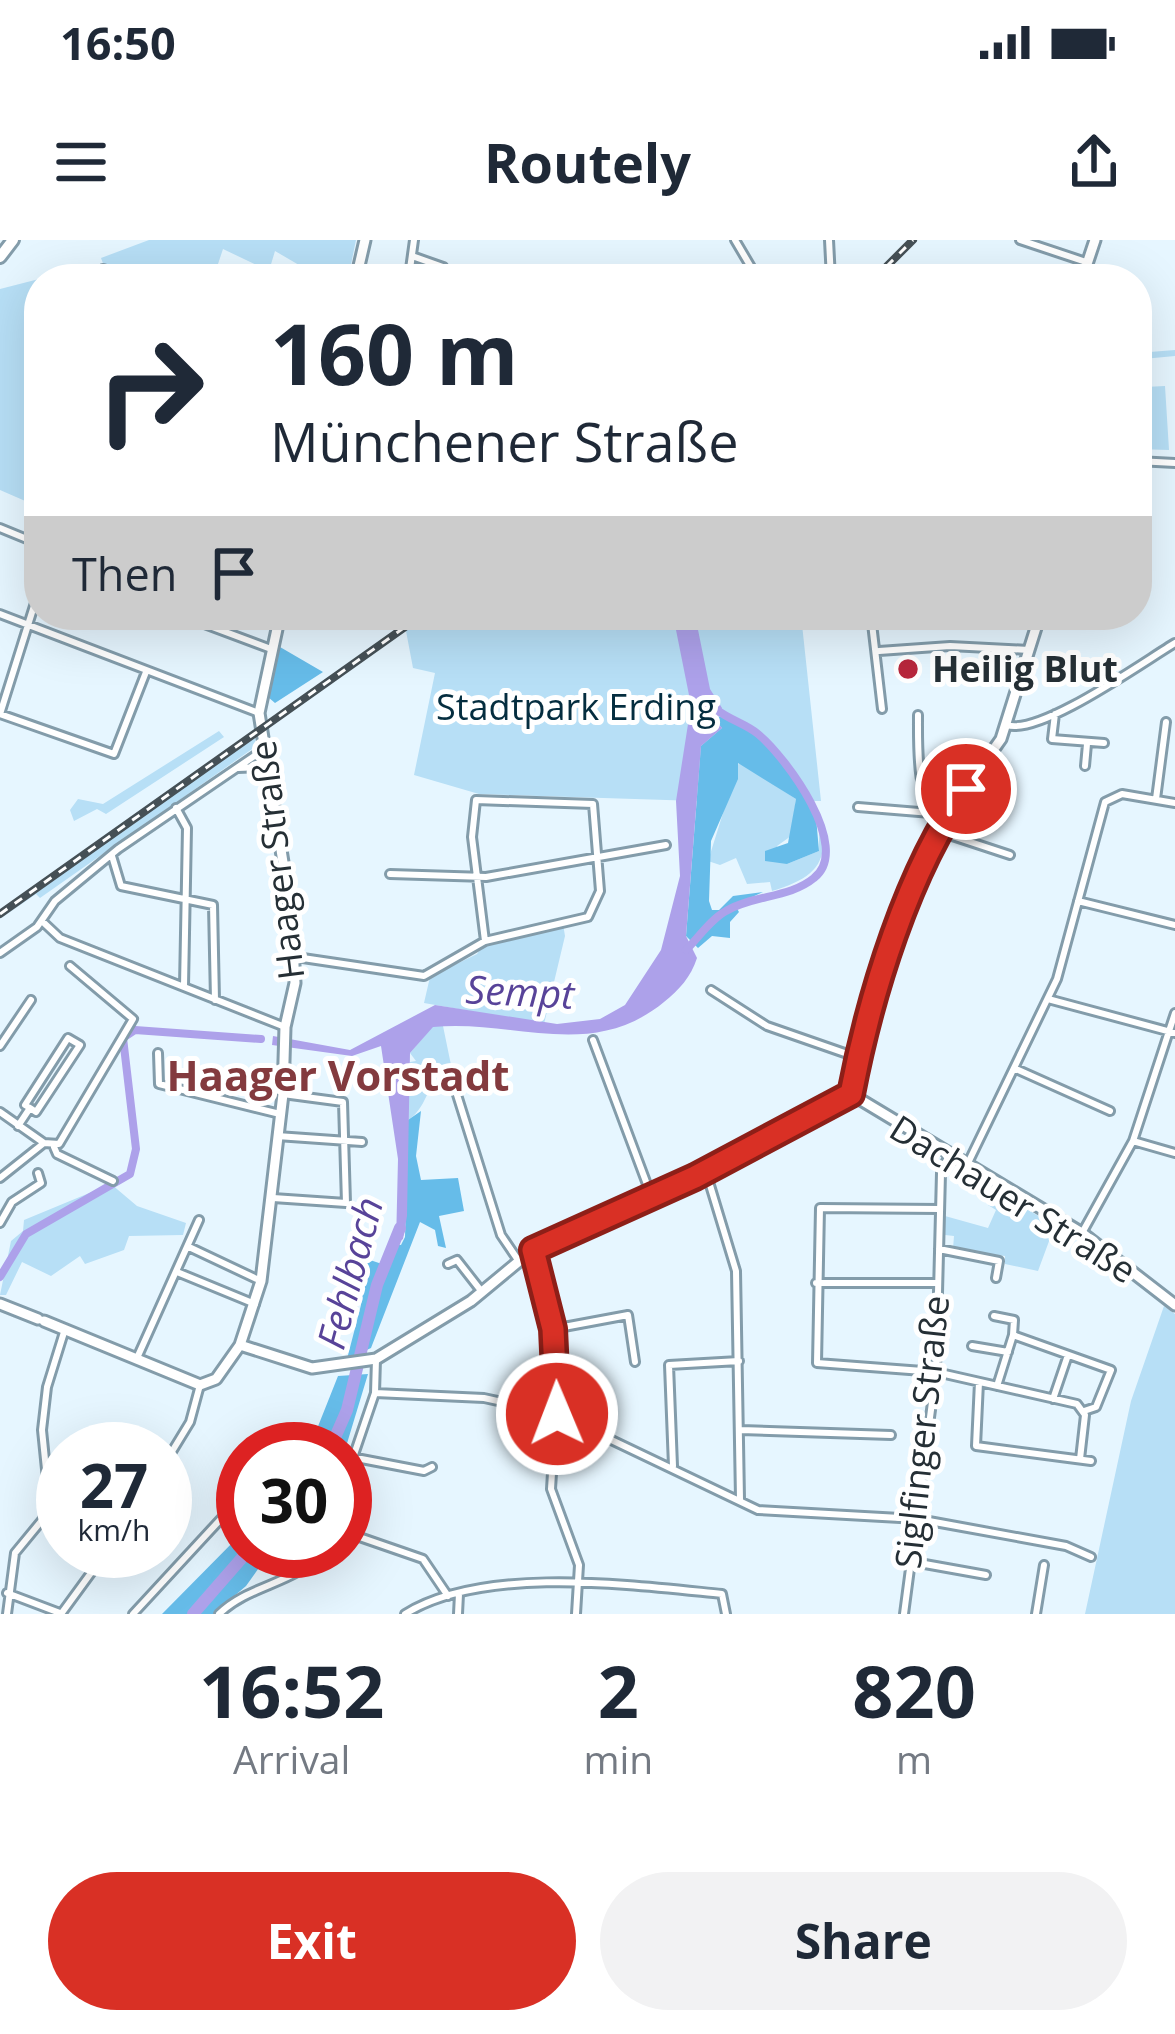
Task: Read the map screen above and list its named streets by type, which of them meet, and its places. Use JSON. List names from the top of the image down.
{
  "streets": {
    "street": ["Haager Straße", "Dachauer Straße", "Siglfinger Straße"]
  },
  "crossings": [
    ["Dachauer Straße", "Siglfinger Straße"]
  ],
  "districts": ["Haager Vorstadt"],
  "water": ["Sempt", "Fehlbach"],
  "parks": ["Stadtpark Erding"],
  "places": ["Heilig Blut"],
  "page": {
    "status": "16:50",
    "header": "Routely",
    "turn": ["160 m", "Münchener Straße"],
    "then": "Then",
    "speed": "27 km/h",
    "limit": "30",
    "eta": [
      "16:52",
      "Arrival",
      "2",
      "min",
      "820",
      "m"
    ],
    "buttons": ["Exit", "Share"]
  }
}
